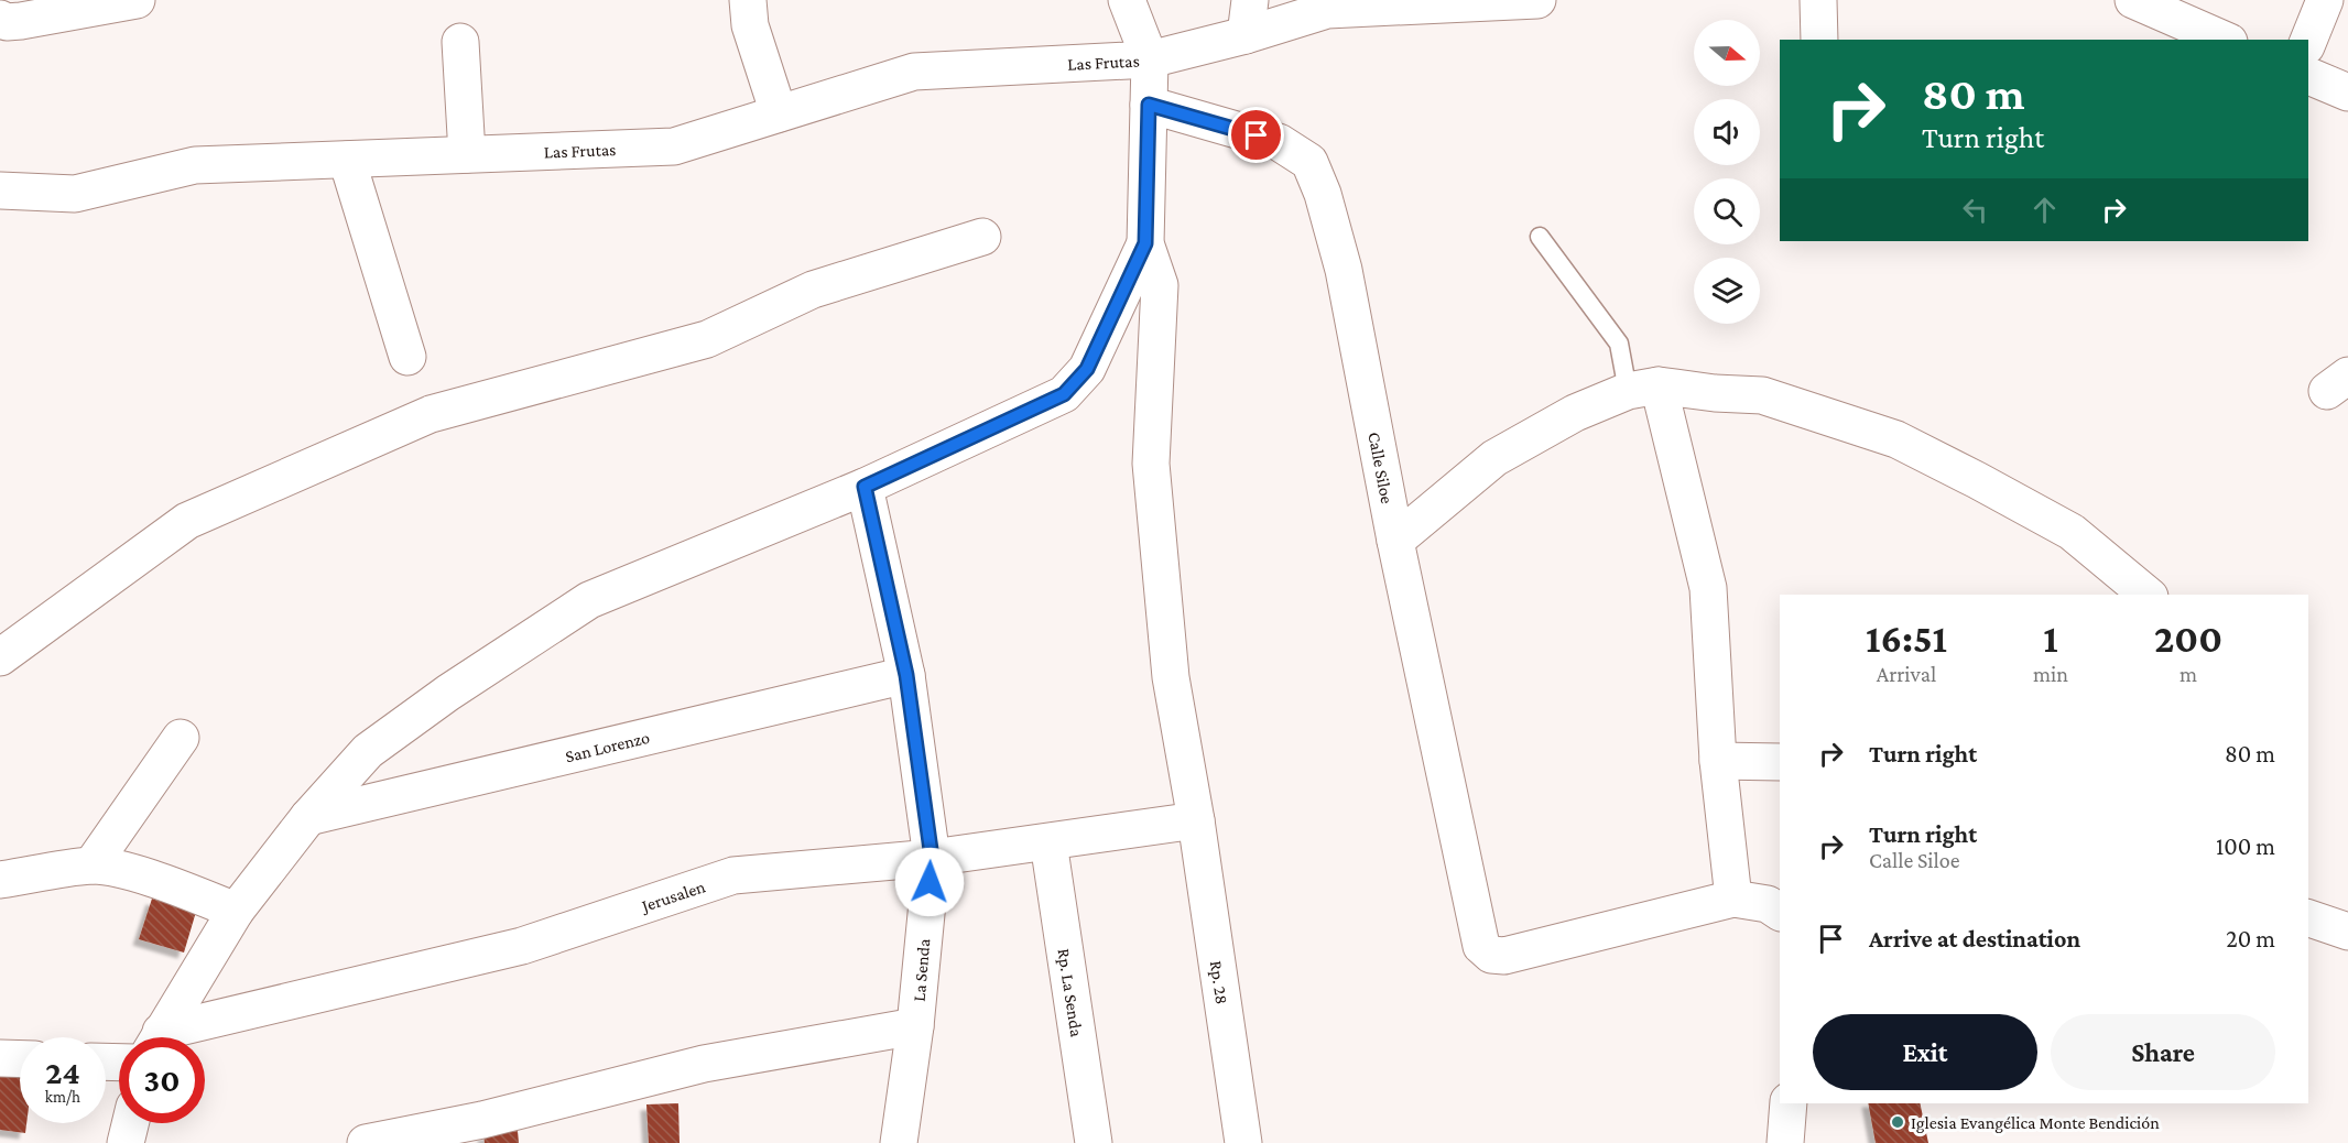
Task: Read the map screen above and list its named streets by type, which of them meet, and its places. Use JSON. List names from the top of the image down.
{
  "streets": {
    "street": [
      "Las Frutas",
      "Calle Siloe",
      "San Lorenzo",
      "Jerusalen",
      "La Senda",
      "Rp. 28",
      "Rp. La Senda"
    ]
  },
  "crossings": [
    ["San Lorenzo", "La Senda"],
    ["Jerusalen", "La Senda"],
    ["Jerusalen", "Rp. 28"],
    ["Jerusalen", "Rp. La Senda"]
  ],
  "places": ["Iglesia Evangélica Monte Bendición"],
  "north": "right",
  "page": {
    "turn": ["80 m", "Turn right"],
    "eta": [
      "16:51",
      "Arrival",
      "1",
      "min",
      "200",
      "m"
    ],
    "list": [
      {
        "name": "Turn right",
        "value": "80 m"
      },
      {
        "name": "Turn right",
        "note": "Calle Siloe",
        "value": "100 m"
      },
      {
        "name": "Arrive at destination",
        "value": "20 m"
      }
    ],
    "buttons": ["Exit", "Share"],
    "speed": "24 km/h",
    "limit": "30"
  }
}
